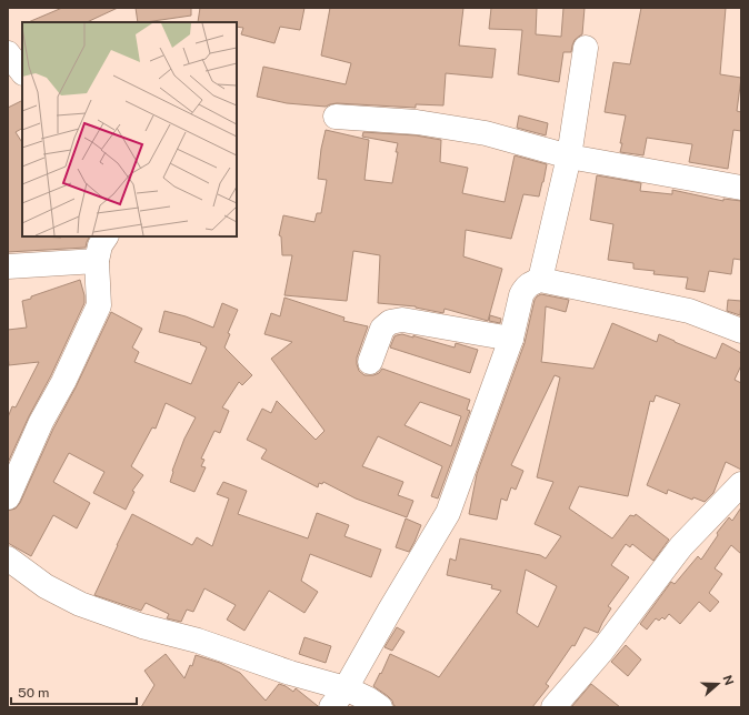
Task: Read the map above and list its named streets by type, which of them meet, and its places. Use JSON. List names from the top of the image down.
{
  "scale_bar": "50 m",
  "north": "right"
}
